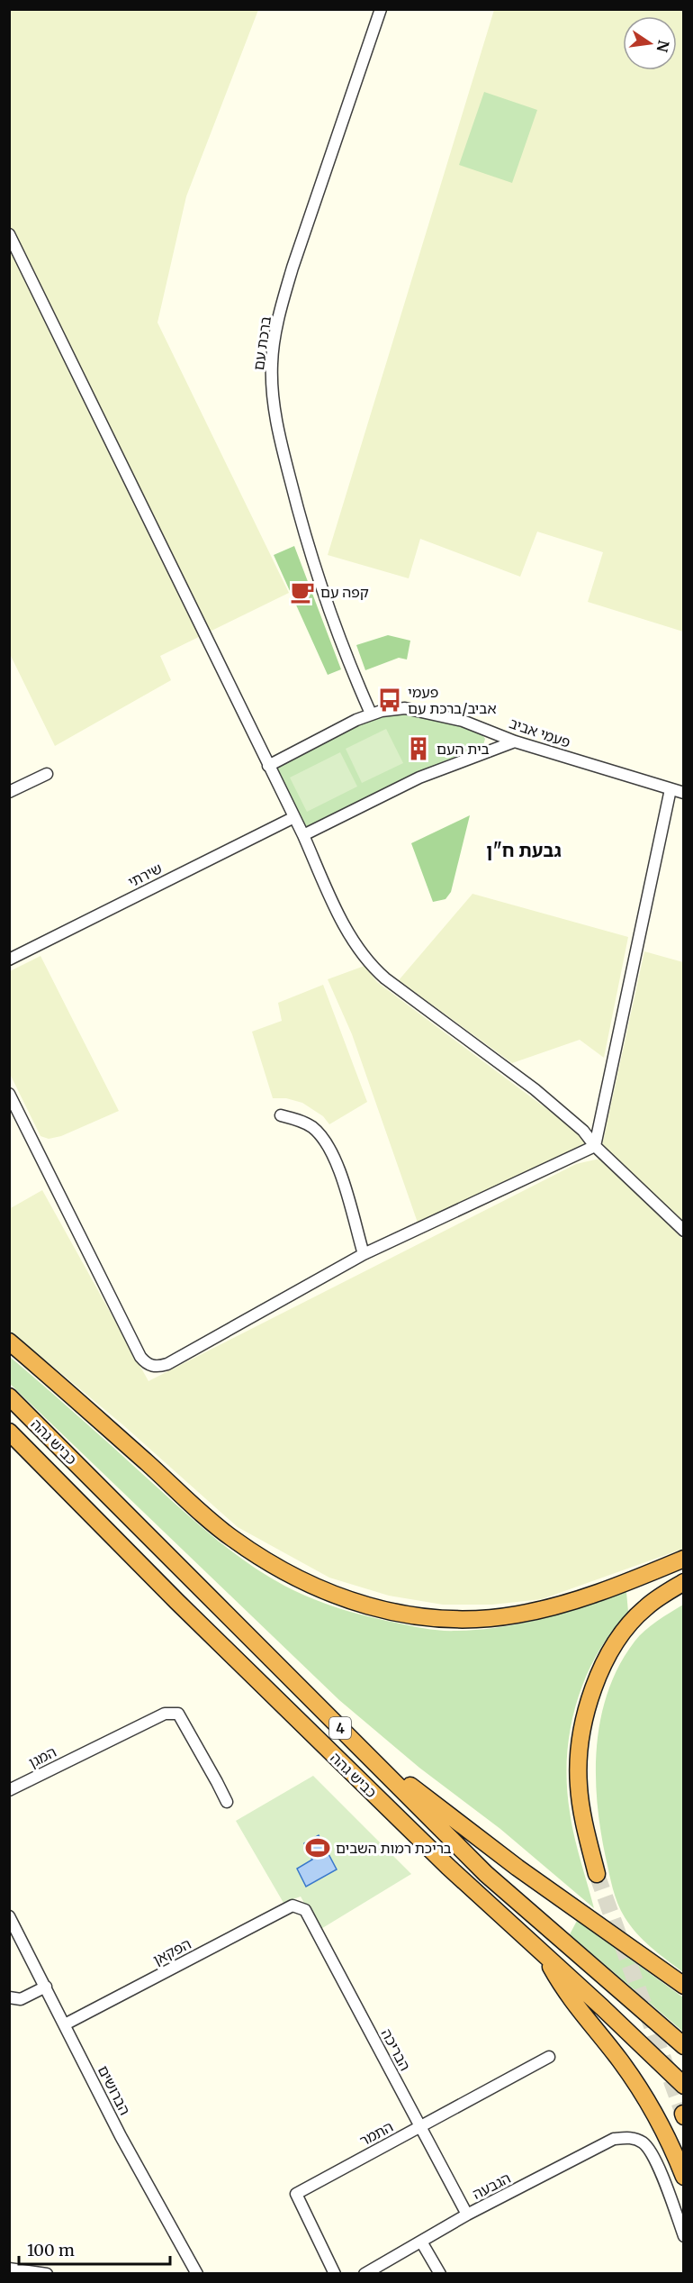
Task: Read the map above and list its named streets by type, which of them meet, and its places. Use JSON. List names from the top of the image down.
{
  "streets": {
    "highway": ["כביש גהה", "4"],
    "street": [
      "ברכת עם",
      "פעמי אביב",
      "שירתי",
      "המגן",
      "הפקאן",
      "הבריכה",
      "הברושים",
      "התמר",
      "הגבעה"
    ]
  },
  "crossings": [
    ["ברכת עם", "פעמי אביב"],
    ["הפקאן", "הבריכה"],
    ["הפקאן", "הברושים"],
    ["הבריכה", "התמר"],
    ["הבריכה", "הגבעה"]
  ],
  "districts": ["גבעת ח\"ן"],
  "places": {
    "cafe": ["קפה עם"],
    "bus stop": ["פעמי אביב/ברכת עם"],
    "building": ["בית העם"],
    "sports": ["בריכת רמות השבים"]
  },
  "scale_bar": "100 m",
  "north": "right"
}
